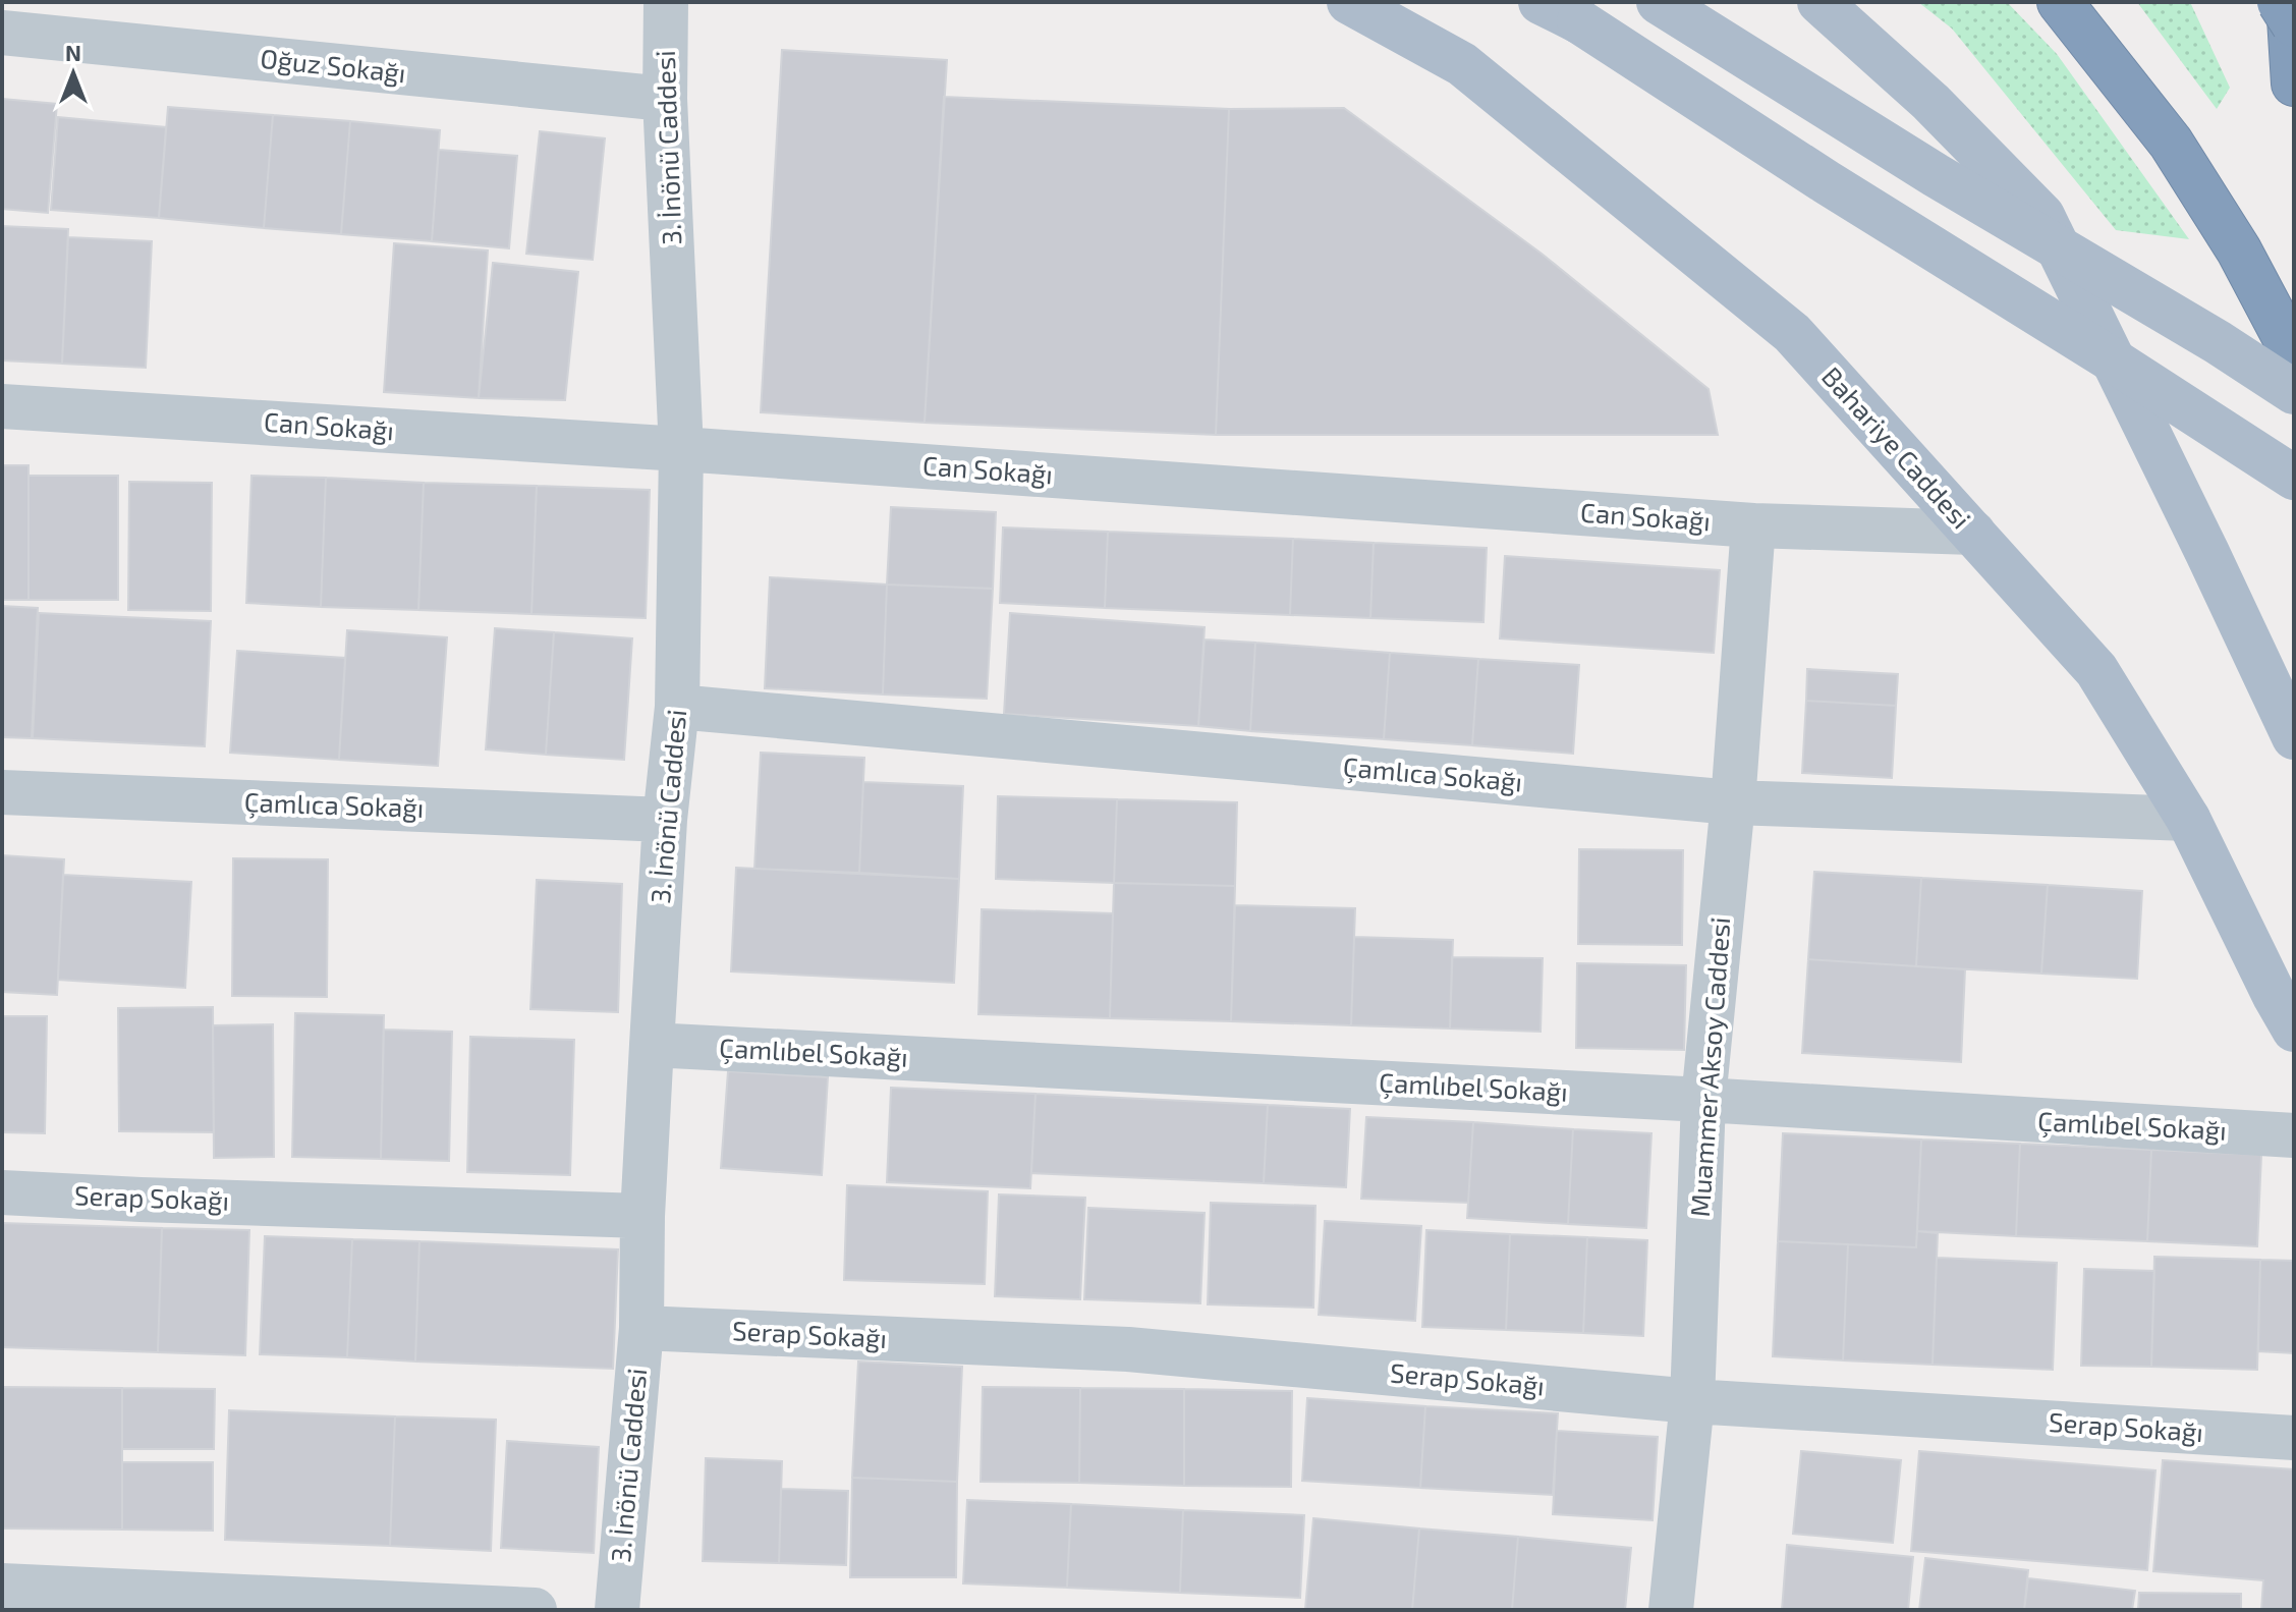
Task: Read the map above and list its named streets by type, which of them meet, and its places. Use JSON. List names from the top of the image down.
{
  "streets": {
    "main road": ["Bahariye Caddesi"],
    "street": [
      "Oğuz Sokağı",
      "3. İnönü Caddesi",
      "Can Sokağı",
      "Çamlıca Sokağı",
      "Çamlıbel Sokağı",
      "Muammer Aksoy Caddesi",
      "Serap Sokağı"
    ]
  },
  "crossings": [
    ["Oğuz Sokağı", "3. İnönü Caddesi"],
    ["3. İnönü Caddesi", "Can Sokağı"],
    ["3. İnönü Caddesi", "Çamlıca Sokağı"],
    ["3. İnönü Caddesi", "Çamlıbel Sokağı"],
    ["3. İnönü Caddesi", "Serap Sokağı"],
    ["Can Sokağı", "Bahariye Caddesi"],
    ["Can Sokağı", "Muammer Aksoy Caddesi"],
    ["Bahariye Caddesi", "Çamlıca Sokağı"],
    ["Çamlıca Sokağı", "Muammer Aksoy Caddesi"],
    ["Çamlıbel Sokağı", "Muammer Aksoy Caddesi"],
    ["Muammer Aksoy Caddesi", "Serap Sokağı"]
  ],
  "north": "top"
}
